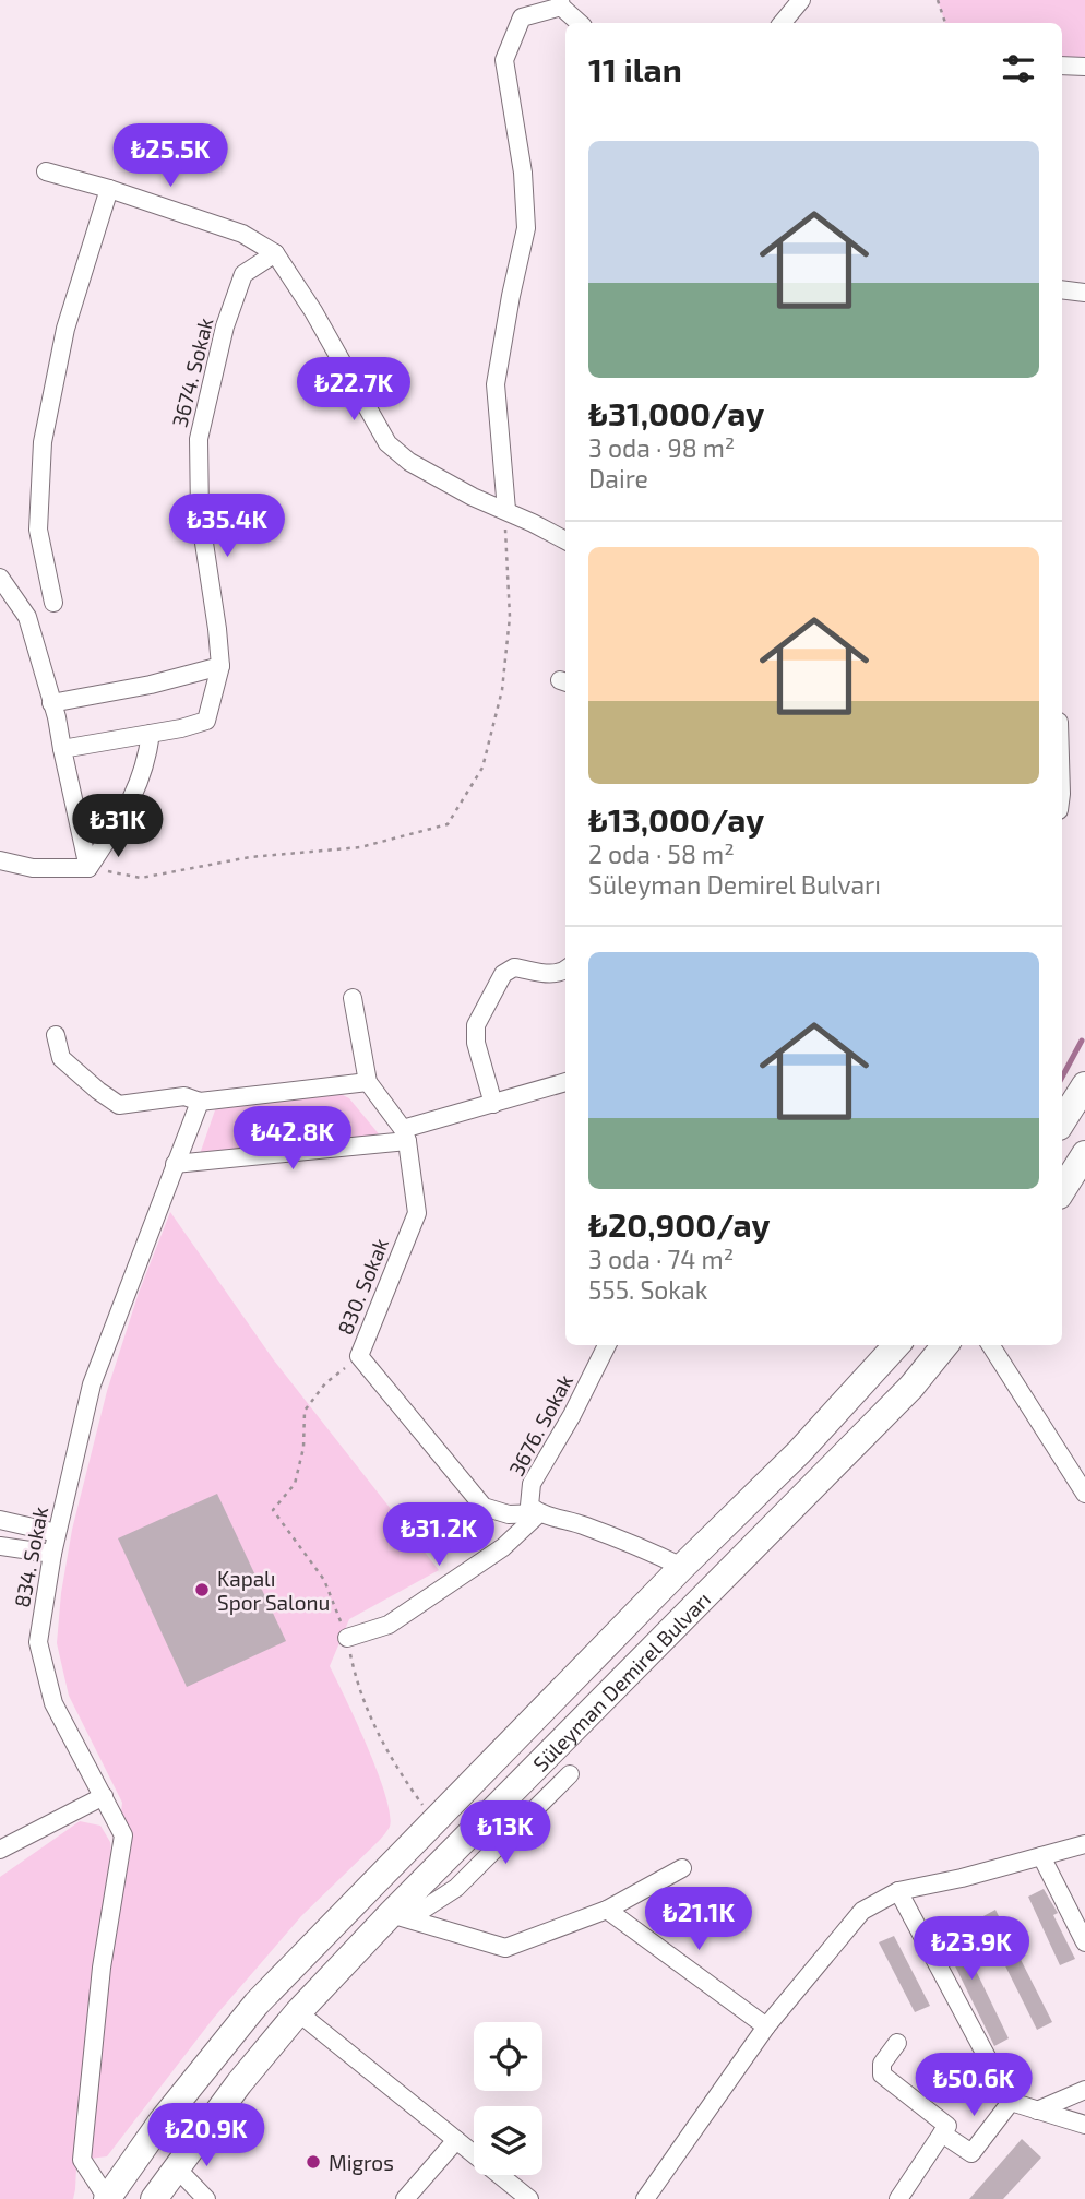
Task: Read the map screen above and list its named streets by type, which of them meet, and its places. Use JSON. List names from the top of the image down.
{
  "streets": {
    "highway": ["Süleyman Demirel Bulvarı"],
    "street": [
      "3674. Sokak",
      "830. Sokak",
      "3676. Sokak",
      "834. Sokak"
    ]
  },
  "crossings": [
    ["830. Sokak", "3676. Sokak"],
    ["834. Sokak", "Süleyman Demirel Bulvarı"]
  ],
  "places": ["Kapalı Spor Salonu", "Migros"],
  "page": {
    "heading": "11 ilan",
    "list": [
      {
        "name": "₺31,000/ay",
        "note": "3 oda · 98 m² · Daire"
      },
      {
        "name": "₺13,000/ay",
        "note": "2 oda · 58 m² · Süleyman Demirel Bulvarı"
      },
      {
        "name": "₺20,900/ay",
        "note": "3 oda · 74 m² · 555. Sokak"
      }
    ],
    "price": [
      "₺25.5K",
      "₺22.7K",
      "₺35.4K",
      "₺31K",
      "₺42.8K",
      "₺31.2K",
      "₺13K",
      "₺21.1K",
      "₺23.9K",
      "₺50.6K",
      "₺20.9K"
    ]
  }
}
